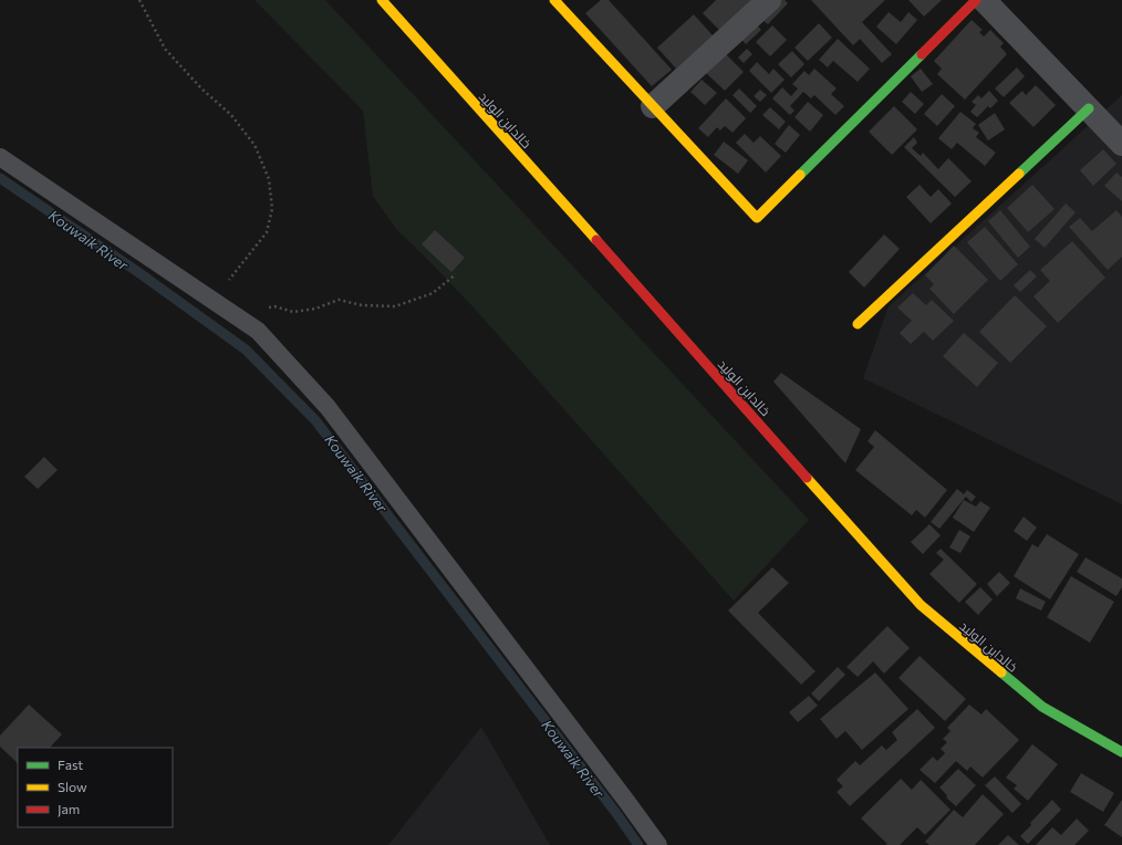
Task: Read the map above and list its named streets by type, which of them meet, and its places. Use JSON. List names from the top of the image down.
{
  "streets": {
    "main road": ["خالدابن الوليد"]
  },
  "water": ["Kouwaik River"],
  "legend": ["Fast", "Slow", "Jam"]
}
